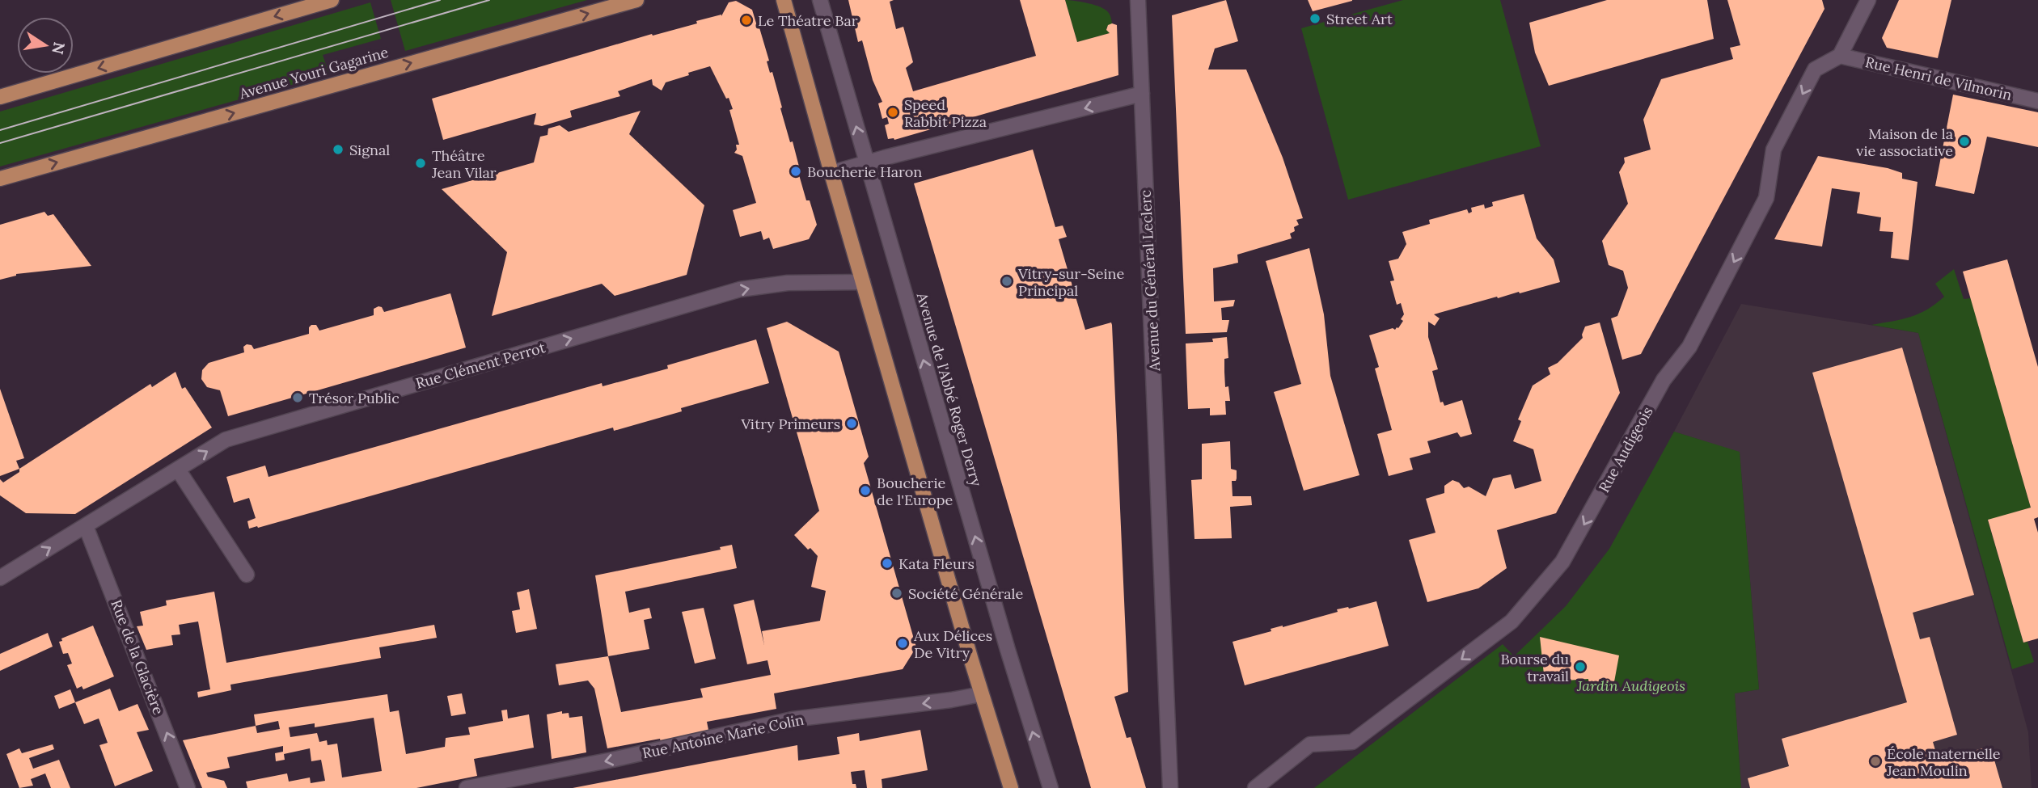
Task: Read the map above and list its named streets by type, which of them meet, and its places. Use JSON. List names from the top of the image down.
{
  "streets": {
    "main road": ["Avenue Youri Gagarine"],
    "street": [
      "Rue Henri de Vilmorin",
      "Avenue du Général Leclerc",
      "Rue Clément Perrot",
      "Avenue de l'Abbé Roger Derry",
      "Rue Audigeois",
      "Rue de la Glacière",
      "Rue Antoine Marie Colin"
    ]
  },
  "crossings": [
    ["Rue Henri de Vilmorin", "Rue Audigeois"],
    ["Rue Clément Perrot", "Rue de la Glacière"]
  ],
  "one_way": [
    "Rue Clément Perrot",
    "Avenue de l'Abbé Roger Derry",
    "Rue Audigeois",
    "Rue de la Glacière",
    "Rue Antoine Marie Colin"
  ],
  "parks": ["Jardin Audigeois"],
  "places": [
    "Street Art",
    "Le Théatre Bar",
    "Speed Rabbit Pizza",
    "Maison de la vie associative",
    "Signal",
    "Théâtre Jean Vilar",
    "Boucherie Haron",
    "Vitry-sur-Seine Principal",
    "Trésor Public",
    "Vitry Primeurs",
    "Boucherie de l'Europe",
    "Kata Fleurs",
    "Société Générale",
    "Aux Délices De Vitry",
    "Bourse du travail",
    "École maternelle Jean Moulin"
  ],
  "north": "right"
}
